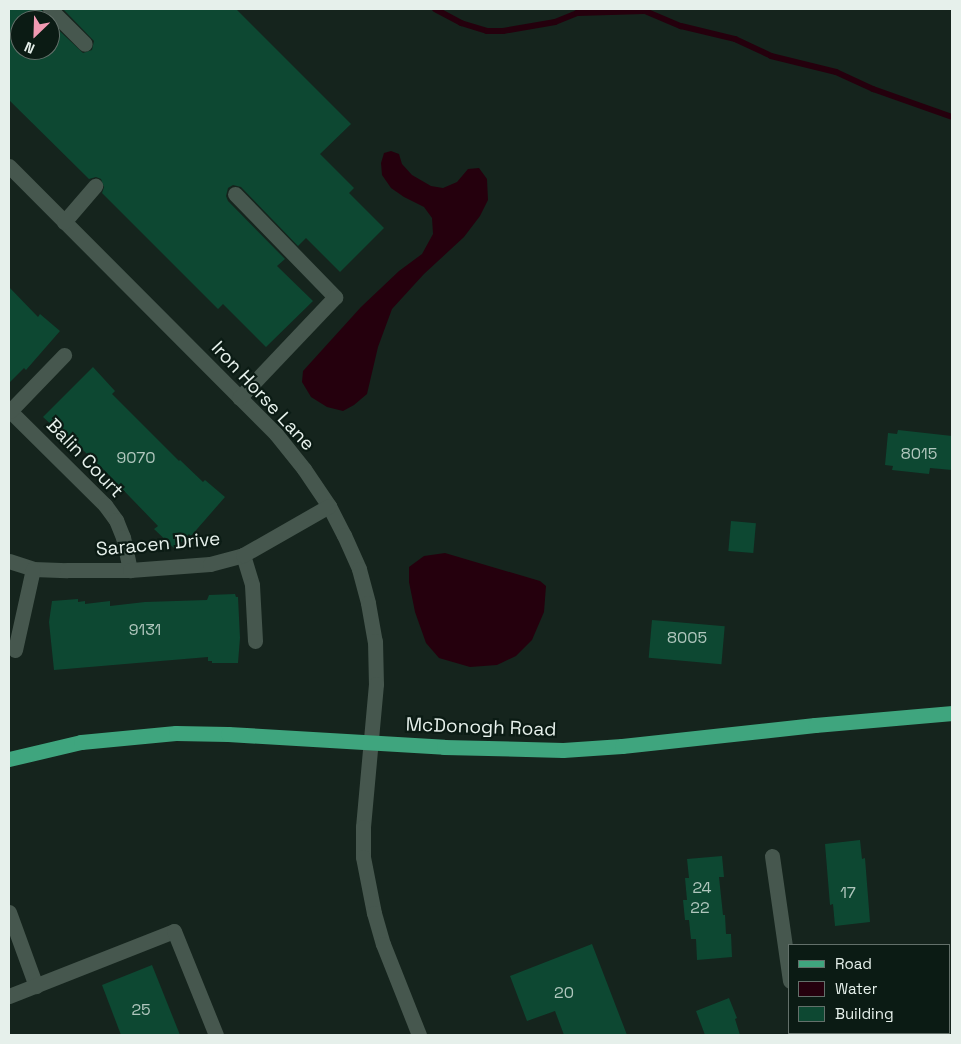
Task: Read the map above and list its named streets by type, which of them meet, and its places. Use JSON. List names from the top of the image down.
{
  "streets": {
    "main road": ["McDonogh Road"],
    "street": ["Iron Horse Lane", "Balin Court", "Saracen Drive"]
  },
  "crossings": [
    ["Iron Horse Lane", "Saracen Drive"],
    ["Iron Horse Lane", "McDonogh Road"],
    ["Balin Court", "Saracen Drive"]
  ],
  "house_numbers": [
    "8015",
    "9070",
    "9131",
    "8005",
    "24",
    "17",
    "22",
    "20",
    "25"
  ],
  "legend": ["Road", "Water", "Building"],
  "north": "bottom left"
}
